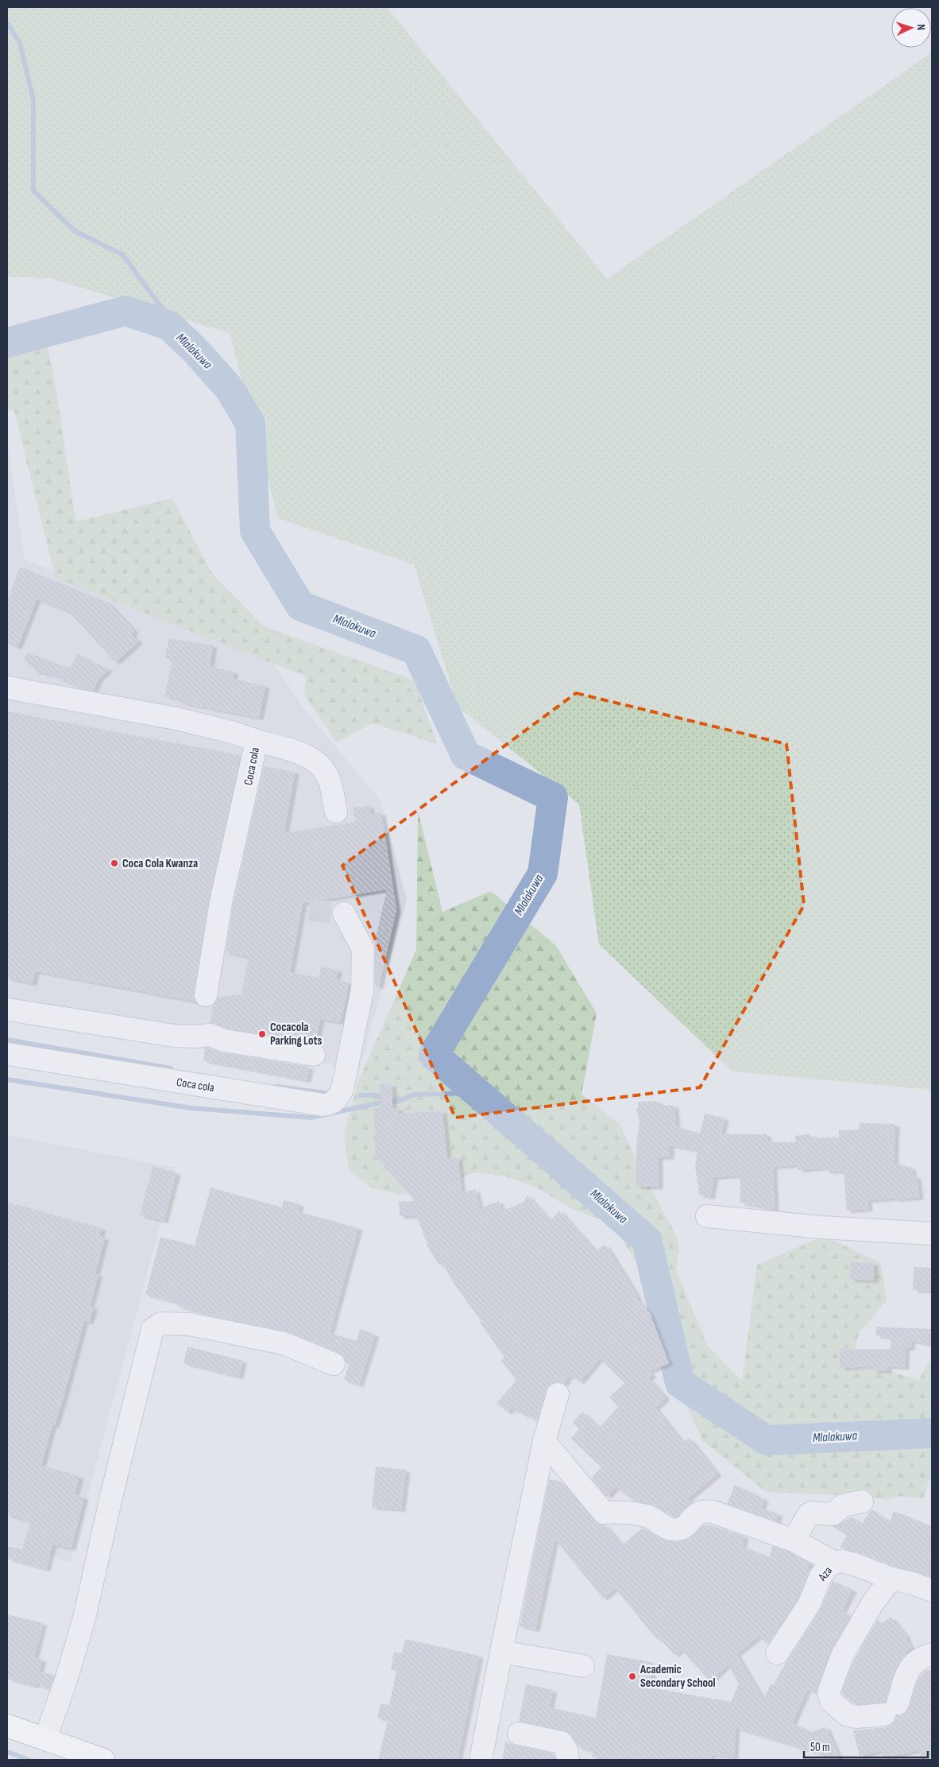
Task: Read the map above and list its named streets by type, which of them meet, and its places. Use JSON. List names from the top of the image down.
{
  "streets": {
    "street": ["Coca cola", "Aza"]
  },
  "water": ["Mlalakuwa"],
  "places": ["Coca Cola Kwanza", "Cocacola Parking Lots", "Academic Secondary School"],
  "scale_bar": "50 m",
  "north": "right"
}
